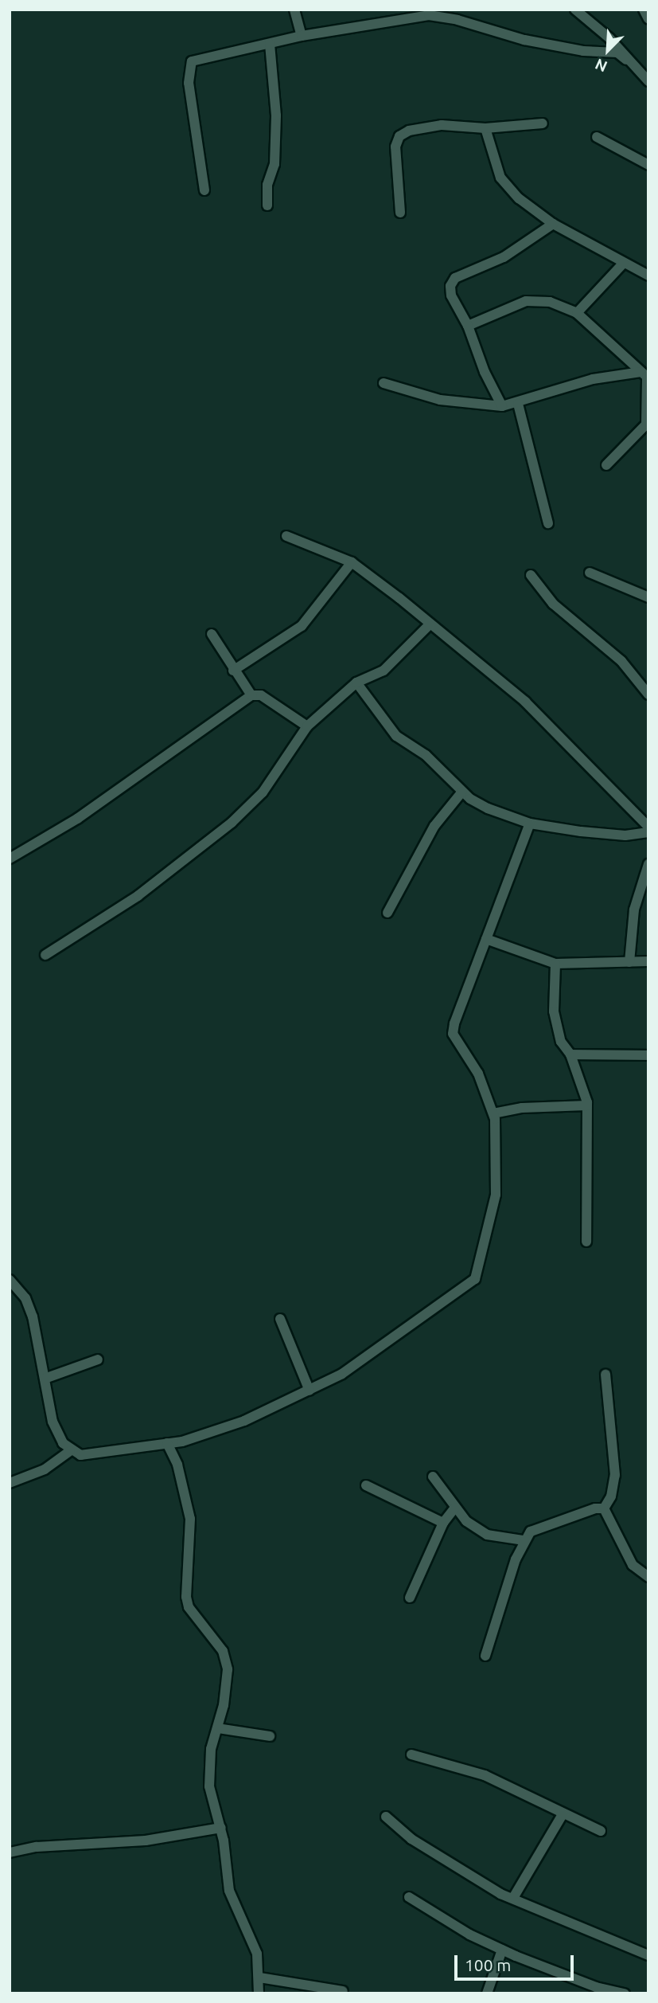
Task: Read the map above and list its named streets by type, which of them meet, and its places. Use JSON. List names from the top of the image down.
{
  "scale_bar": "100 m",
  "north": "bottom left"
}
